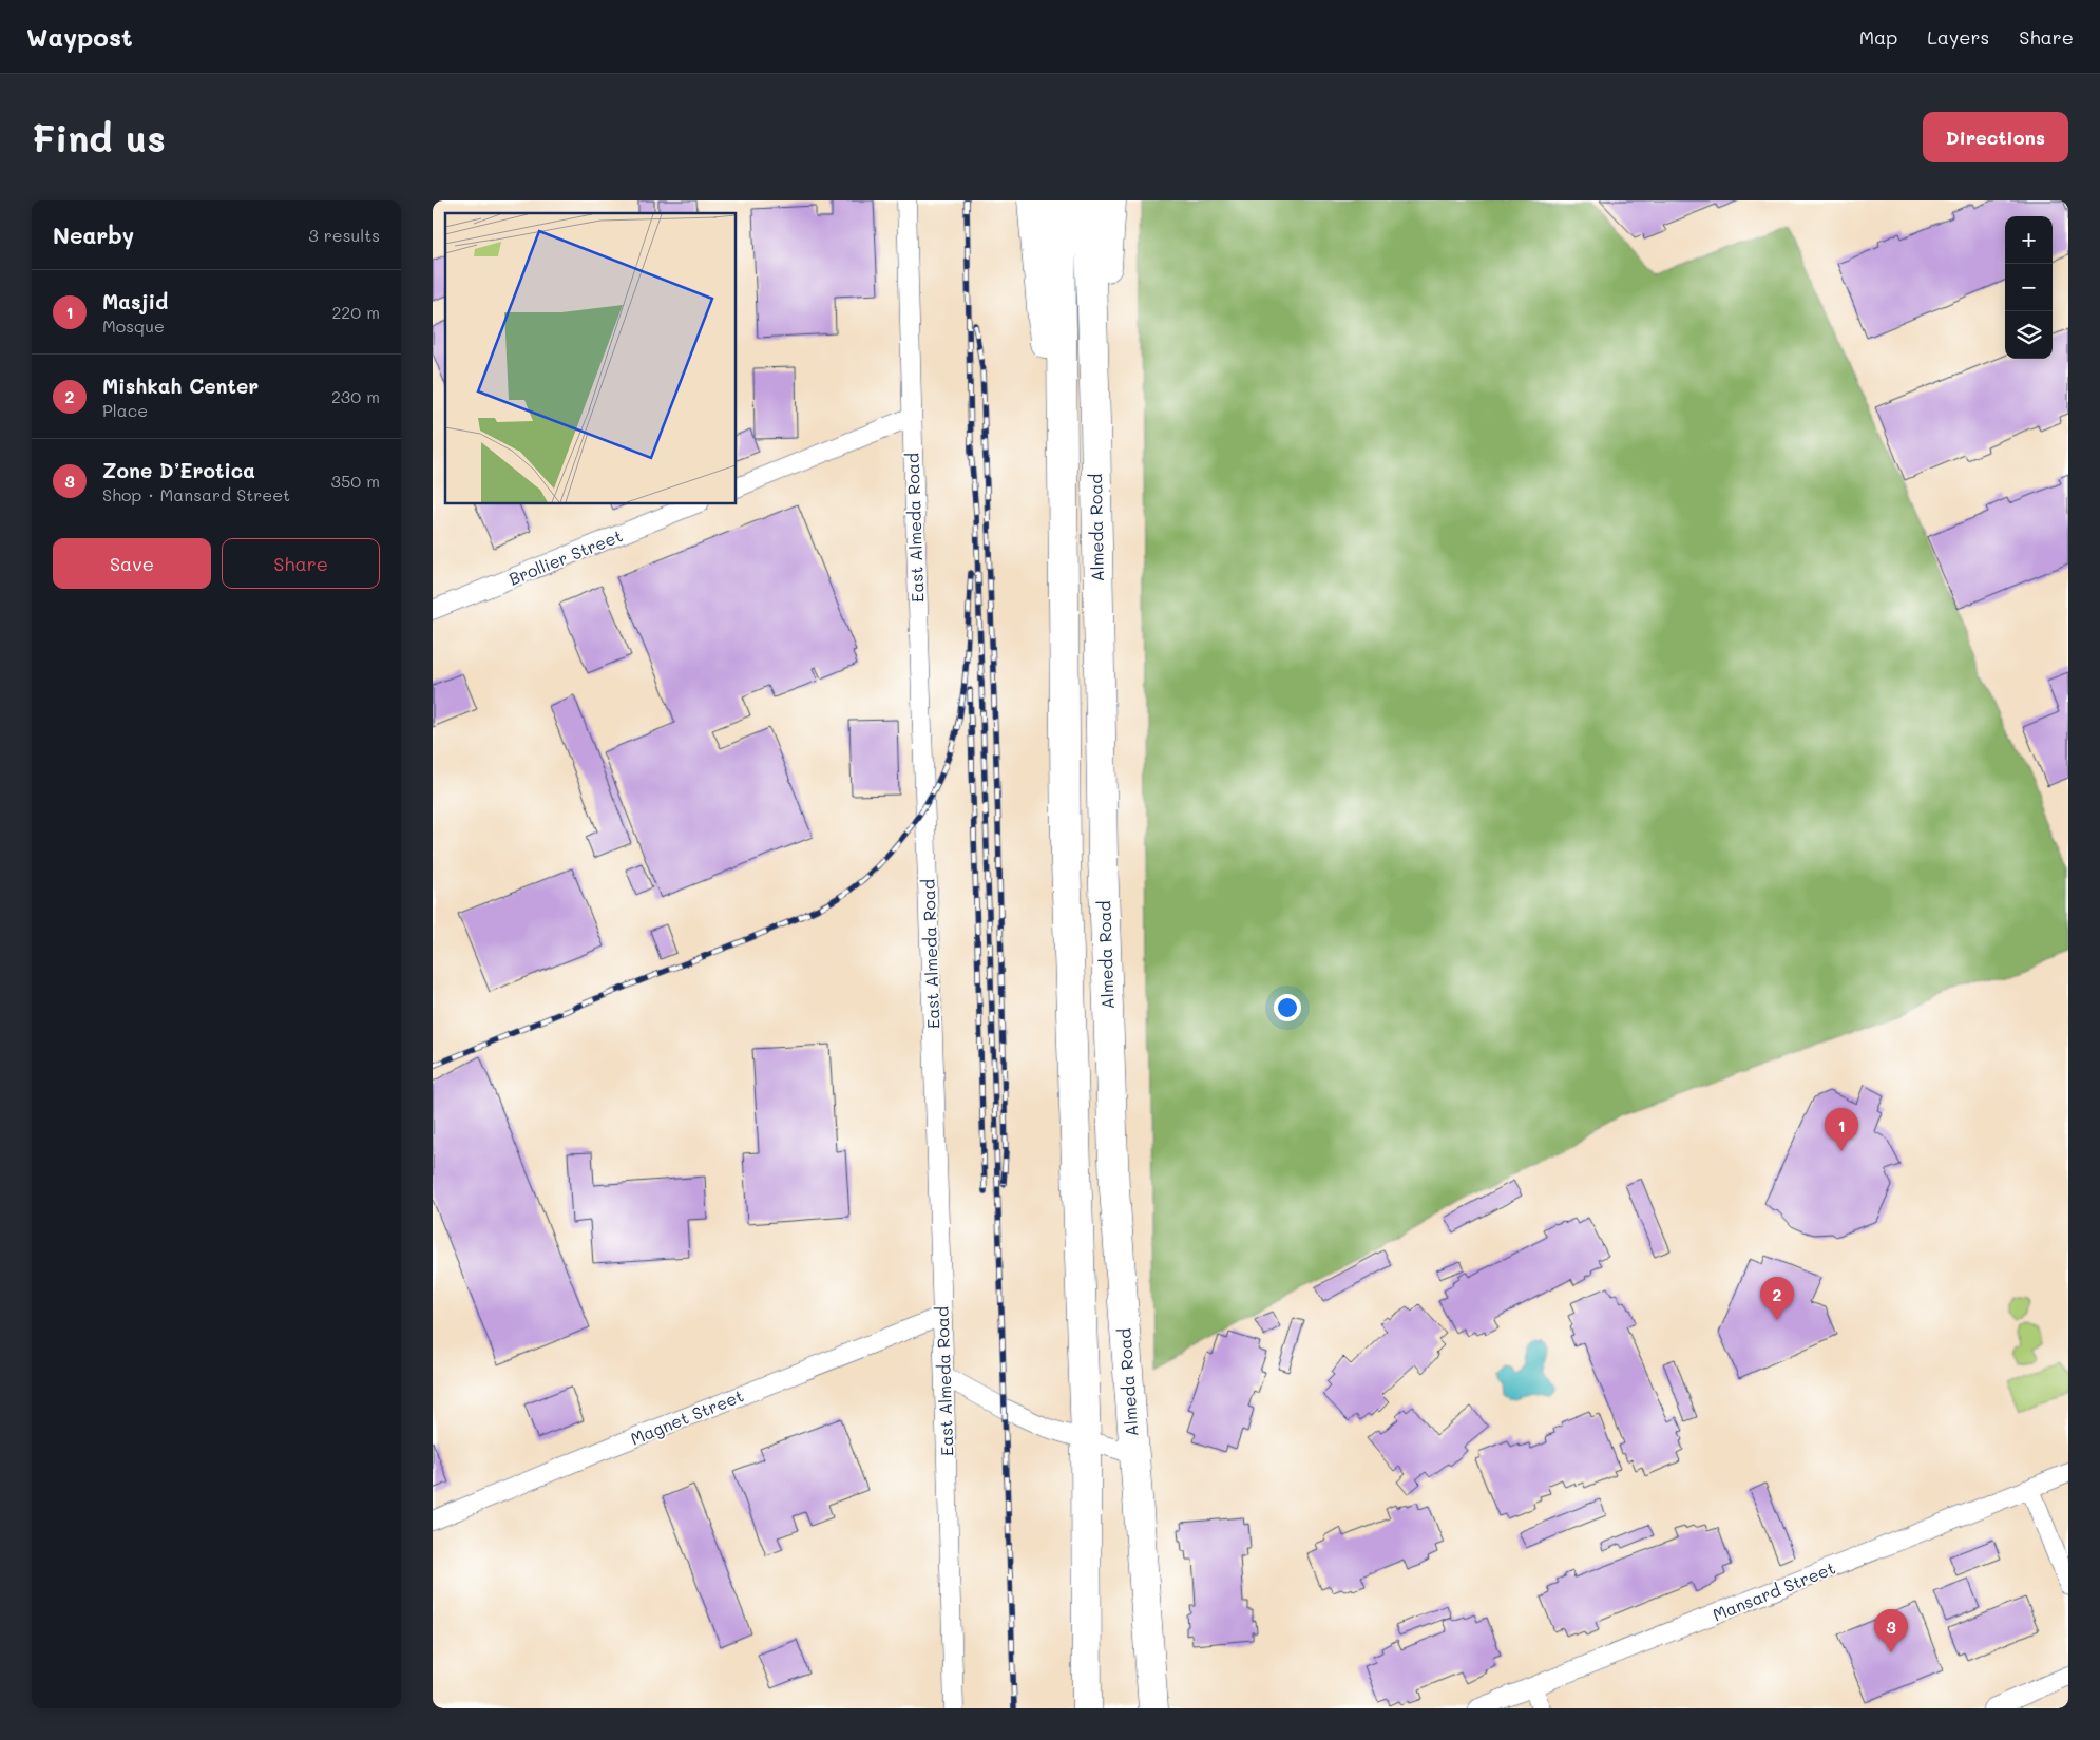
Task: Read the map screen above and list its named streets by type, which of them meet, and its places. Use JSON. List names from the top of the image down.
{
  "streets": {
    "main road": ["Almeda Road"],
    "street": [
      "East Almeda Road",
      "Brollier Street",
      "Magnet Street",
      "Mansard Street"
    ]
  },
  "crossings": [
    ["East Almeda Road", "Magnet Street"]
  ],
  "page": {
    "header": "Waypost",
    "nav": ["Map", "Layers", "Share"],
    "buttons": [
      "Directions",
      ["Save", "Share"]
    ],
    "title": "Find us",
    "heading": ["Nearby", "3 results"],
    "map_buttons": ["+", "−"],
    "list": [
      {
        "mark": "1",
        "name": "Masjid",
        "note": "Mosque",
        "value": "220 m"
      },
      {
        "mark": "2",
        "name": "Mishkah Center",
        "note": "Place",
        "value": "230 m"
      },
      {
        "mark": "3",
        "name": "Zone D’Erotica",
        "note": "Shop · Mansard Street",
        "value": "350 m"
      }
    ],
    "pins": ["1", "2", "3"]
  }
}
